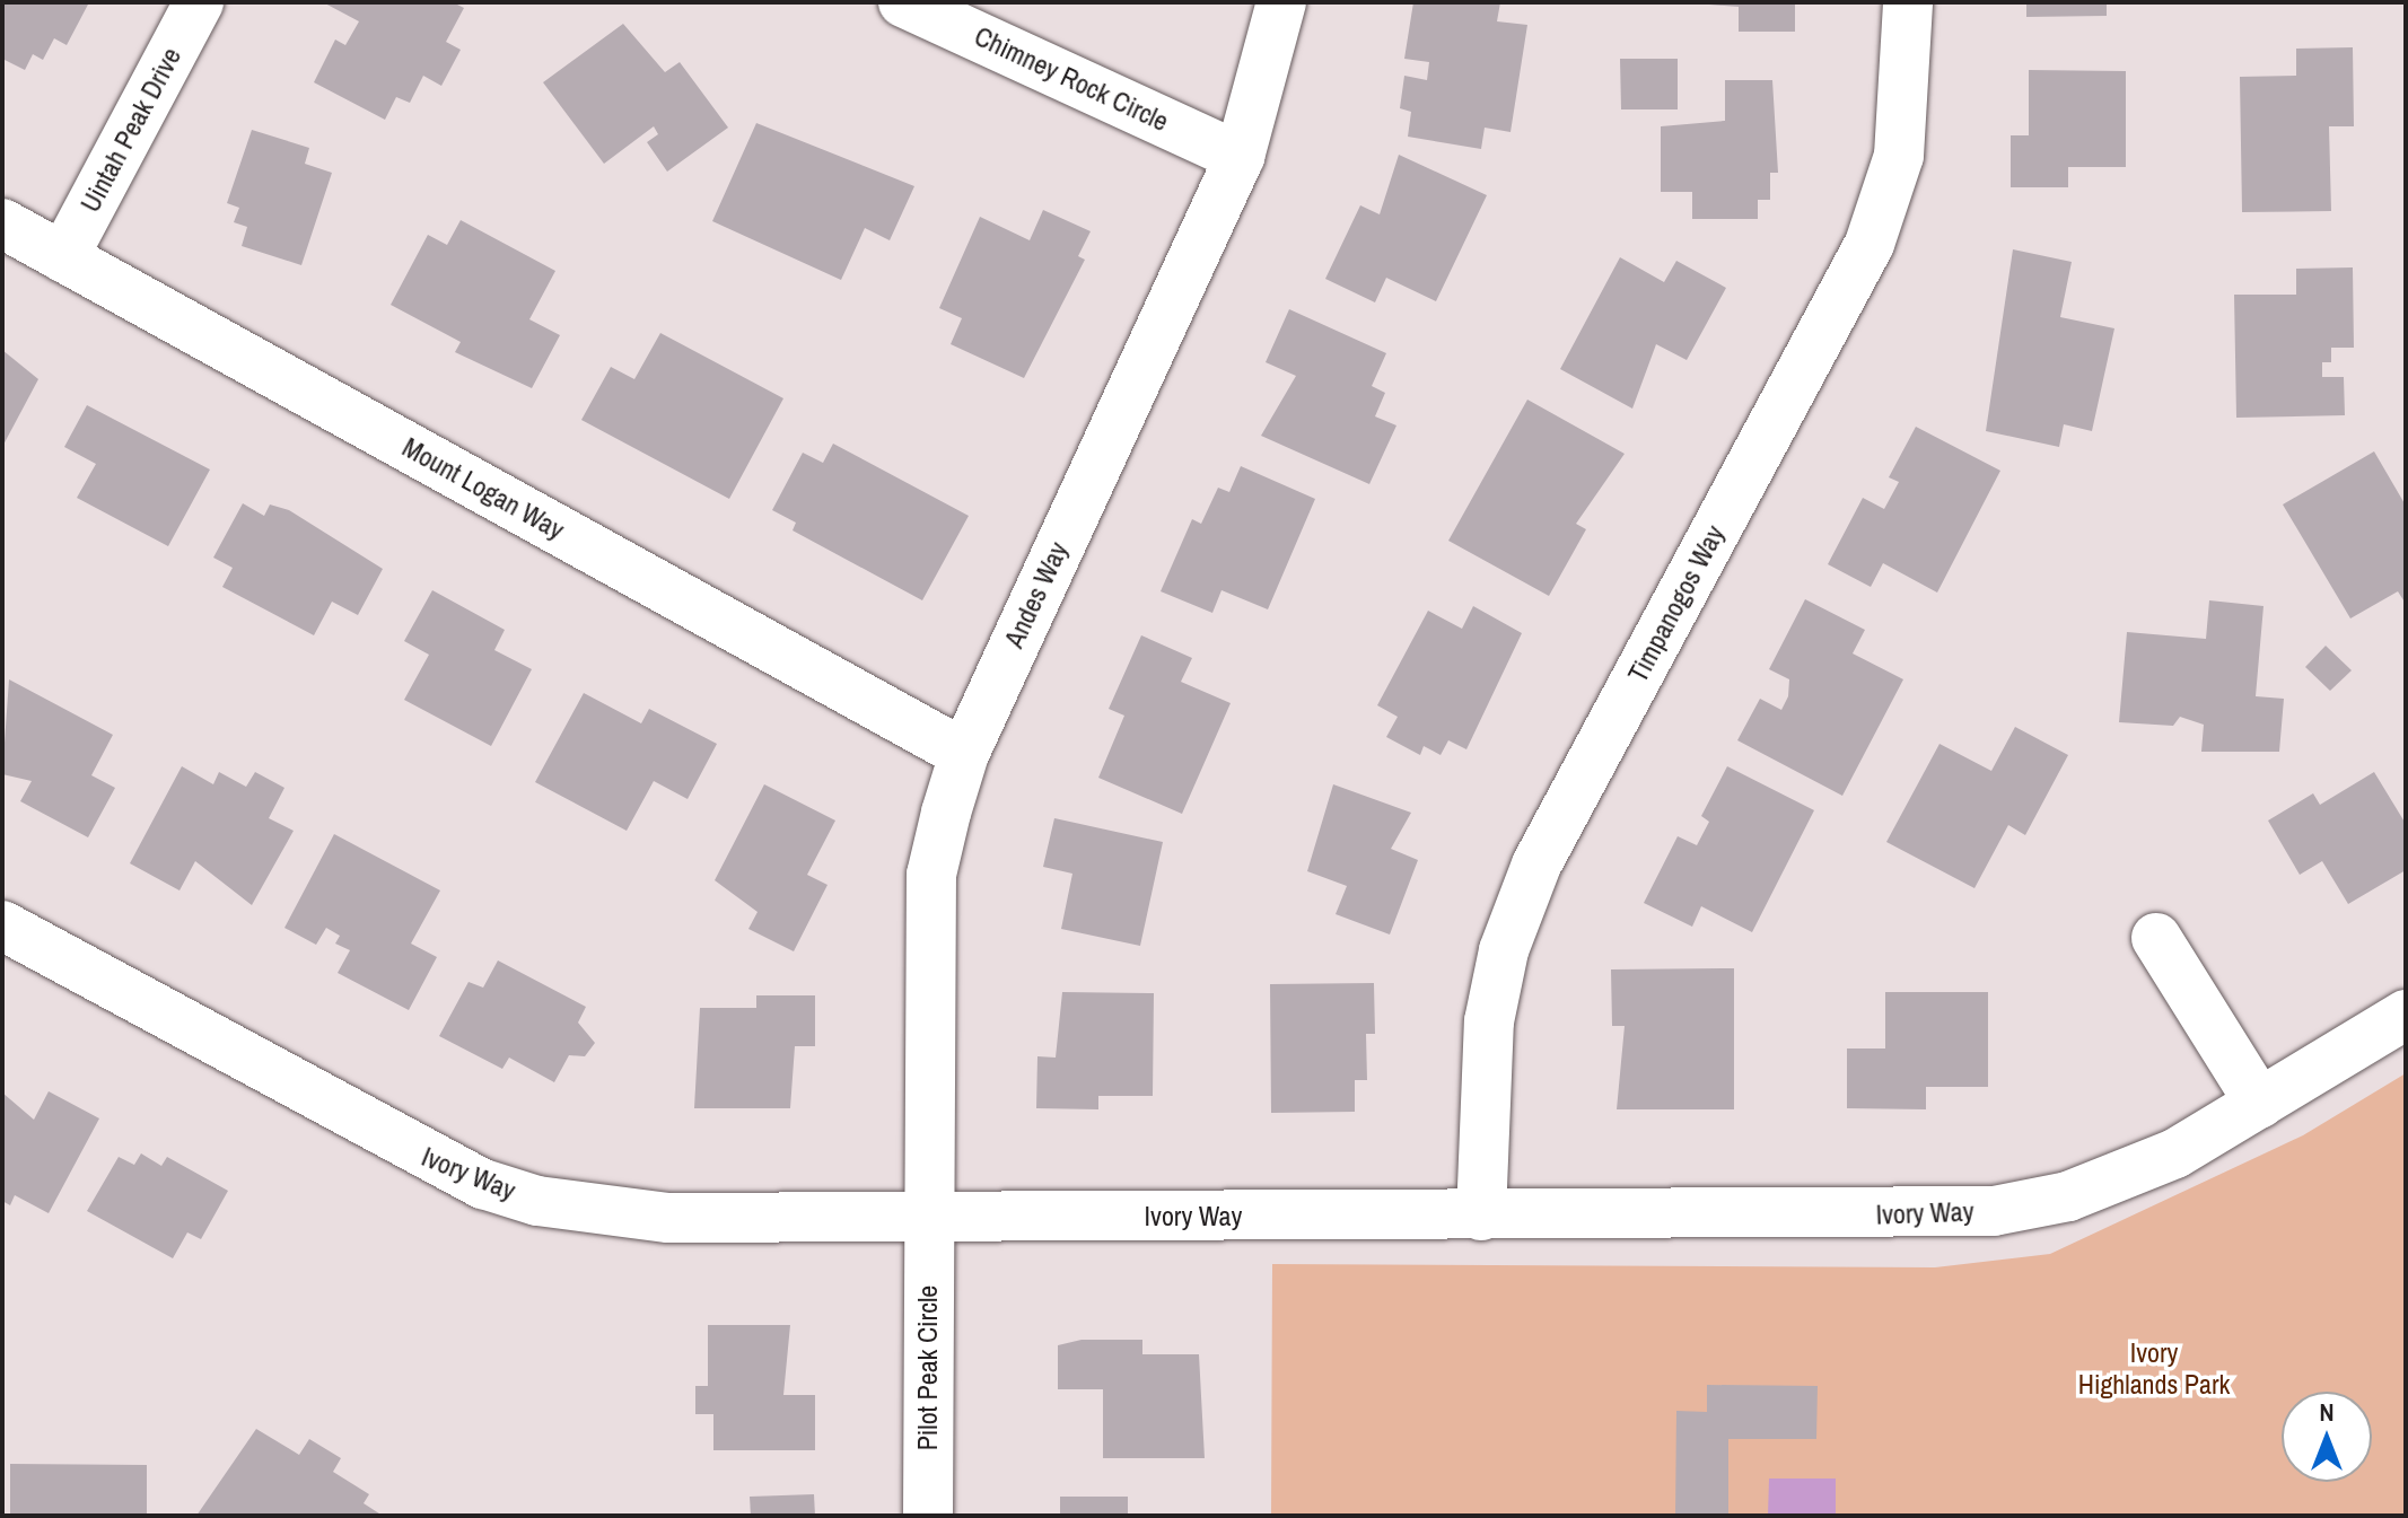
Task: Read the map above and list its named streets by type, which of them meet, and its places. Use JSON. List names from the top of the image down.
{
  "streets": {
    "street": [
      "Chimney Rock Circle",
      "Uintah Peak Drive",
      "Mount Logan Way",
      "Andes Way",
      "Timpanogos Way",
      "Ivory Way",
      "Pilot Peak Circle"
    ]
  },
  "crossings": [
    ["Chimney Rock Circle", "Andes Way"],
    ["Uintah Peak Drive", "Mount Logan Way"],
    ["Mount Logan Way", "Andes Way"],
    ["Andes Way", "Ivory Way"],
    ["Andes Way", "Pilot Peak Circle"],
    ["Timpanogos Way", "Ivory Way"],
    ["Ivory Way", "Pilot Peak Circle"]
  ],
  "parks": ["Ivory Highlands Park"],
  "north": "top"
}
